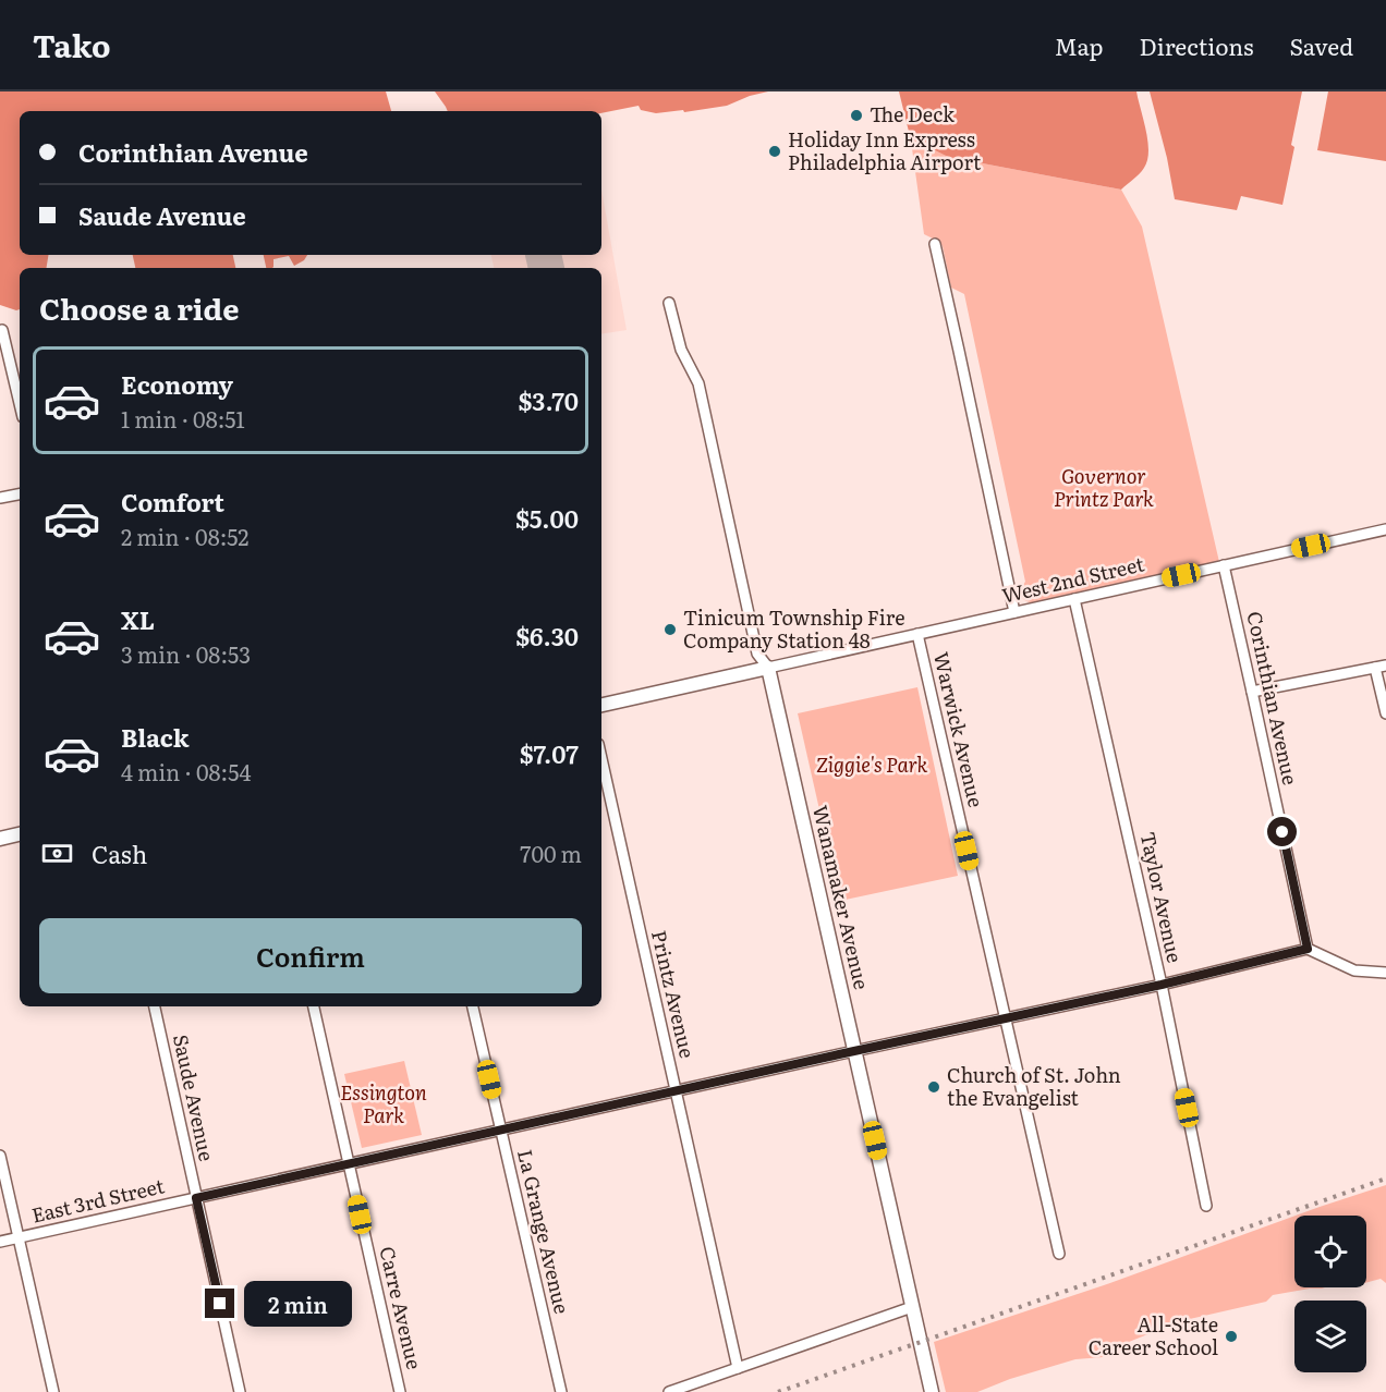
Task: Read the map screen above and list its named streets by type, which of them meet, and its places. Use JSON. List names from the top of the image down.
{
  "streets": {
    "street": [
      "West 2nd Street",
      "Corinthian Avenue",
      "Warwick Avenue",
      "Wanamaker Avenue",
      "Taylor Avenue",
      "Printz Avenue",
      "Saude Avenue",
      "East 3rd Street",
      "La Grange Avenue",
      "Carre Avenue"
    ]
  },
  "crossings": [
    ["West 2nd Street", "Corinthian Avenue"],
    ["West 2nd Street", "Warwick Avenue"],
    ["West 2nd Street", "Wanamaker Avenue"],
    ["West 2nd Street", "Taylor Avenue"],
    ["Corinthian Avenue", "East 3rd Street"],
    ["Warwick Avenue", "East 3rd Street"],
    ["Wanamaker Avenue", "East 3rd Street"],
    ["Taylor Avenue", "East 3rd Street"],
    ["Printz Avenue", "East 3rd Street"],
    ["Saude Avenue", "East 3rd Street"],
    ["East 3rd Street", "La Grange Avenue"],
    ["East 3rd Street", "Carre Avenue"]
  ],
  "parks": ["Governor Printz Park", "Ziggie's Park", "Essington Park"],
  "places": [
    "The Deck",
    "Holiday Inn Express Philadelphia Airport",
    "Tinicum Township Fire Company Station 48",
    "Church of St. John the Evangelist",
    "All-State Career School"
  ],
  "page": {
    "header": "Tako",
    "nav": ["Map", "Directions", "Saved"],
    "banner": ["Corinthian Avenue", "Saude Avenue"],
    "heading": "Choose a ride",
    "list": [
      {
        "name": "Economy",
        "note": "1 min · 08:51",
        "value": "$3.70"
      },
      {
        "name": "Comfort",
        "note": "2 min · 08:52",
        "value": "$5.00"
      },
      {
        "name": "XL",
        "note": "3 min · 08:53",
        "value": "$6.30"
      },
      {
        "name": "Black",
        "note": "4 min · 08:54",
        "value": "$7.07"
      }
    ],
    "pay": ["Cash", "700 m"],
    "buttons": "Confirm",
    "bubble": "2 min"
  }
}
